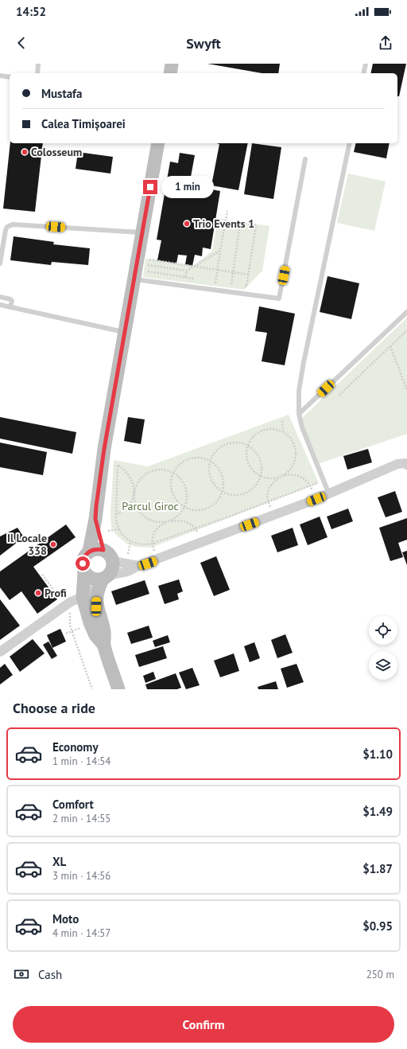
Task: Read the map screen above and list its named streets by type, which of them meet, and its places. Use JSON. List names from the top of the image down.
{
  "parks": ["Parcul Giroc"],
  "places": [
    "Colosseum",
    "Trio Events 1",
    "Il Locale 338",
    "Profi"
  ],
  "page": {
    "status": "14:52",
    "header": "Swyft",
    "banner": ["Mustafa", "Calea Timișoarei"],
    "bubble": "1 min",
    "heading": "Choose a ride",
    "list": [
      {
        "name": "Economy",
        "note": "1 min · 14:54",
        "value": "$1.10"
      },
      {
        "name": "Comfort",
        "note": "2 min · 14:55",
        "value": "$1.49"
      },
      {
        "name": "XL",
        "note": "3 min · 14:56",
        "value": "$1.87"
      },
      {
        "name": "Moto",
        "note": "4 min · 14:57",
        "value": "$0.95"
      }
    ],
    "pay": ["Cash", "250 m"],
    "buttons": "Confirm"
  }
}
